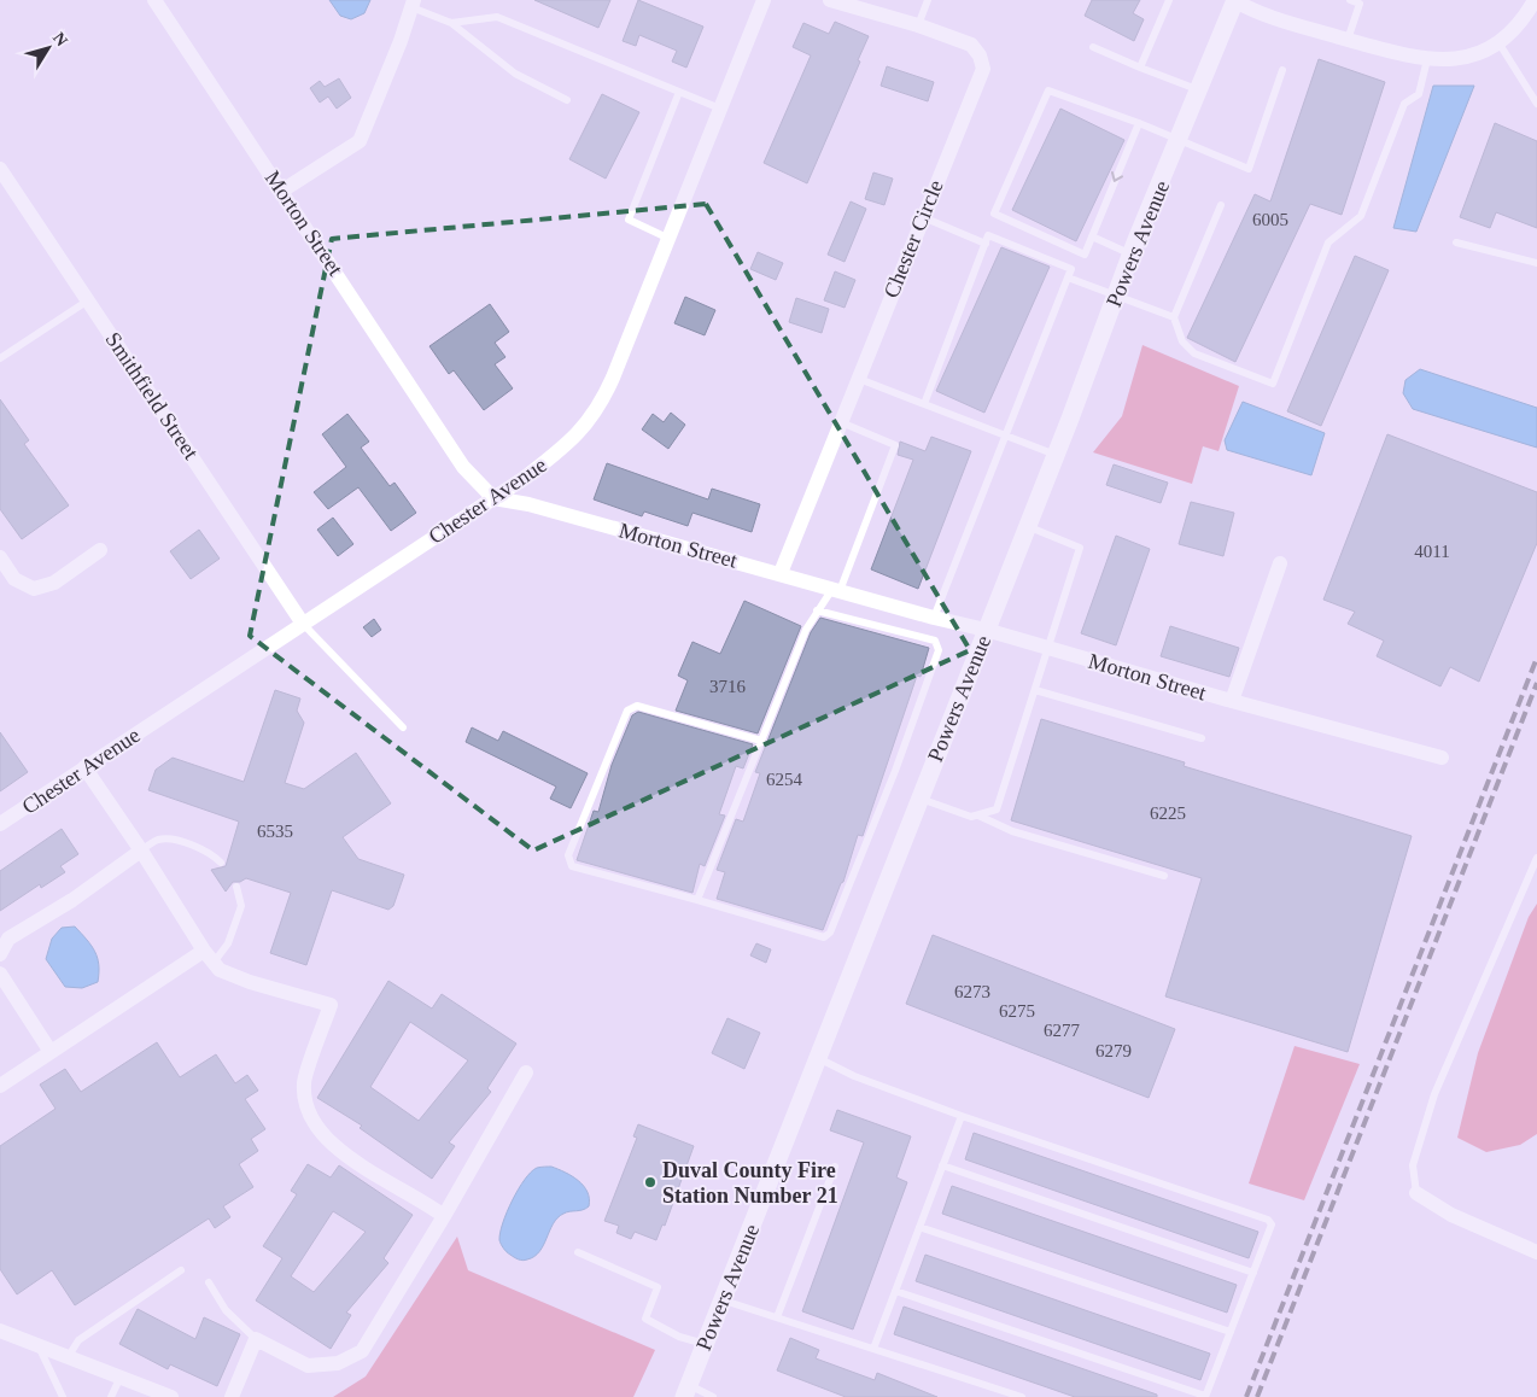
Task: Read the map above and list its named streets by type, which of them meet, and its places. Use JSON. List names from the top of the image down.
{
  "streets": {
    "street": [
      "Morton Street",
      "Chester Circle",
      "Powers Avenue",
      "Smithfield Street",
      "Chester Avenue"
    ]
  },
  "crossings": [
    ["Morton Street", "Chester Circle"],
    ["Morton Street", "Powers Avenue"],
    ["Morton Street", "Chester Avenue"],
    ["Smithfield Street", "Chester Avenue"]
  ],
  "places": ["Duval County Fire Station Number 21"],
  "house_numbers": [
    "6005",
    "4011",
    "3716",
    "6254",
    "6225",
    "6535",
    "6273",
    "6275",
    "6277",
    "6279"
  ],
  "north": "top right"
}
